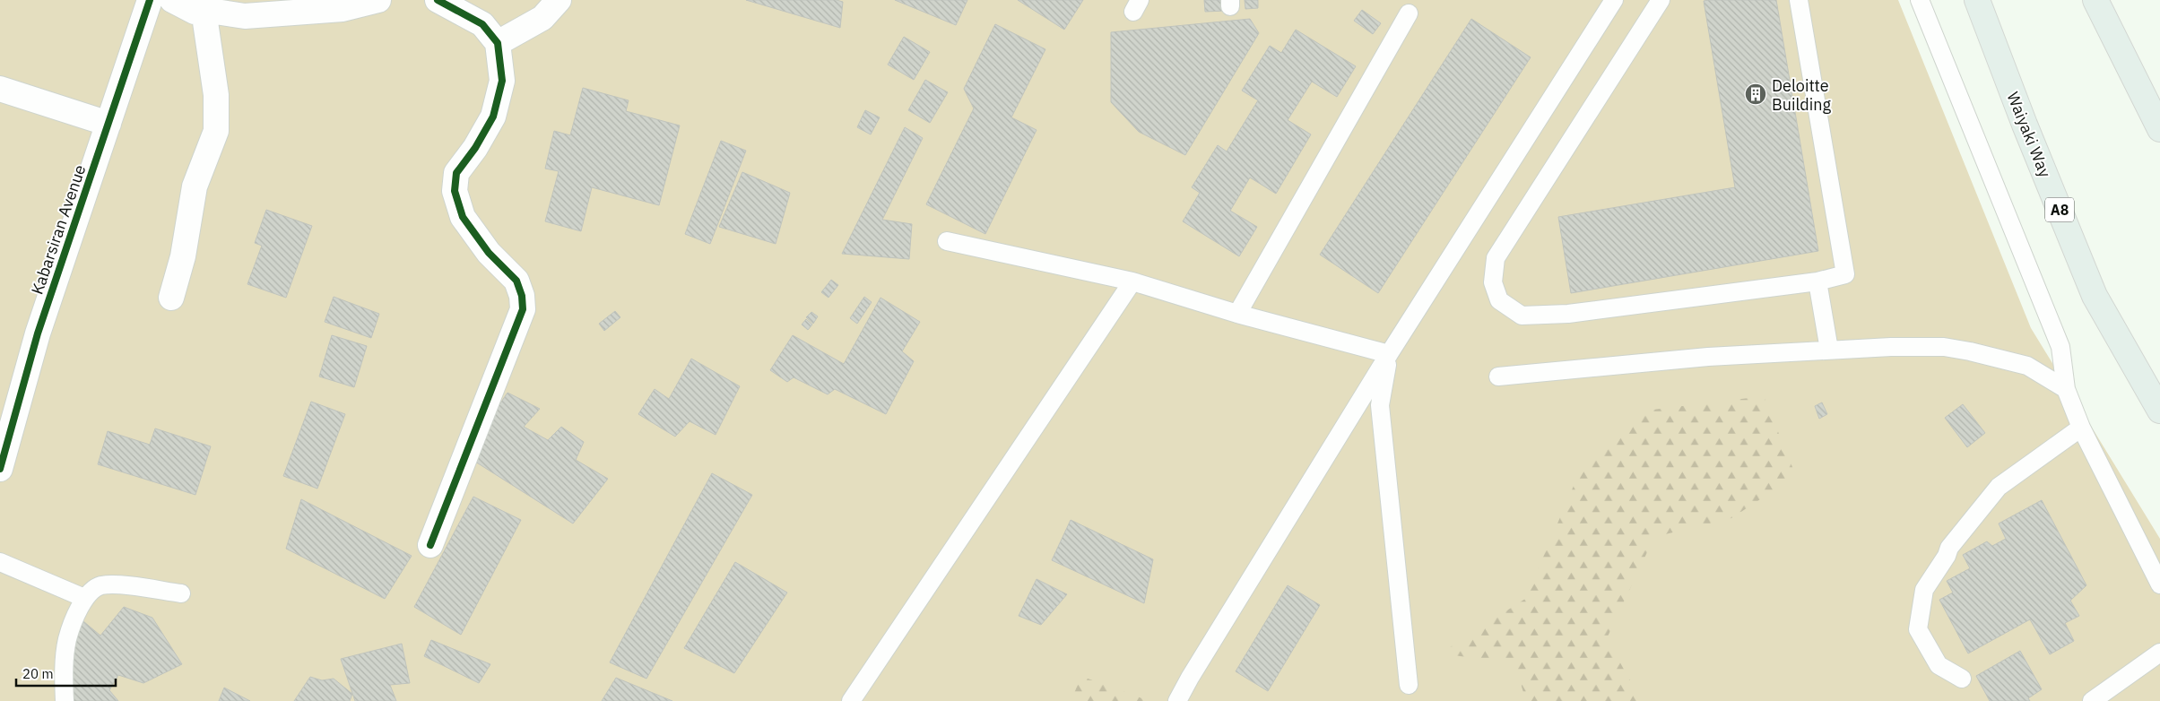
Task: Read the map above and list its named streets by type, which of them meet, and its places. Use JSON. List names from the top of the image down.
{
  "streets": {
    "highway": ["Waiyaki Way", "A8"],
    "street": ["Kabarsiran Avenue"]
  },
  "places": {
    "building": ["Deloitte Building"]
  },
  "scale_bar": "20 m"
}
